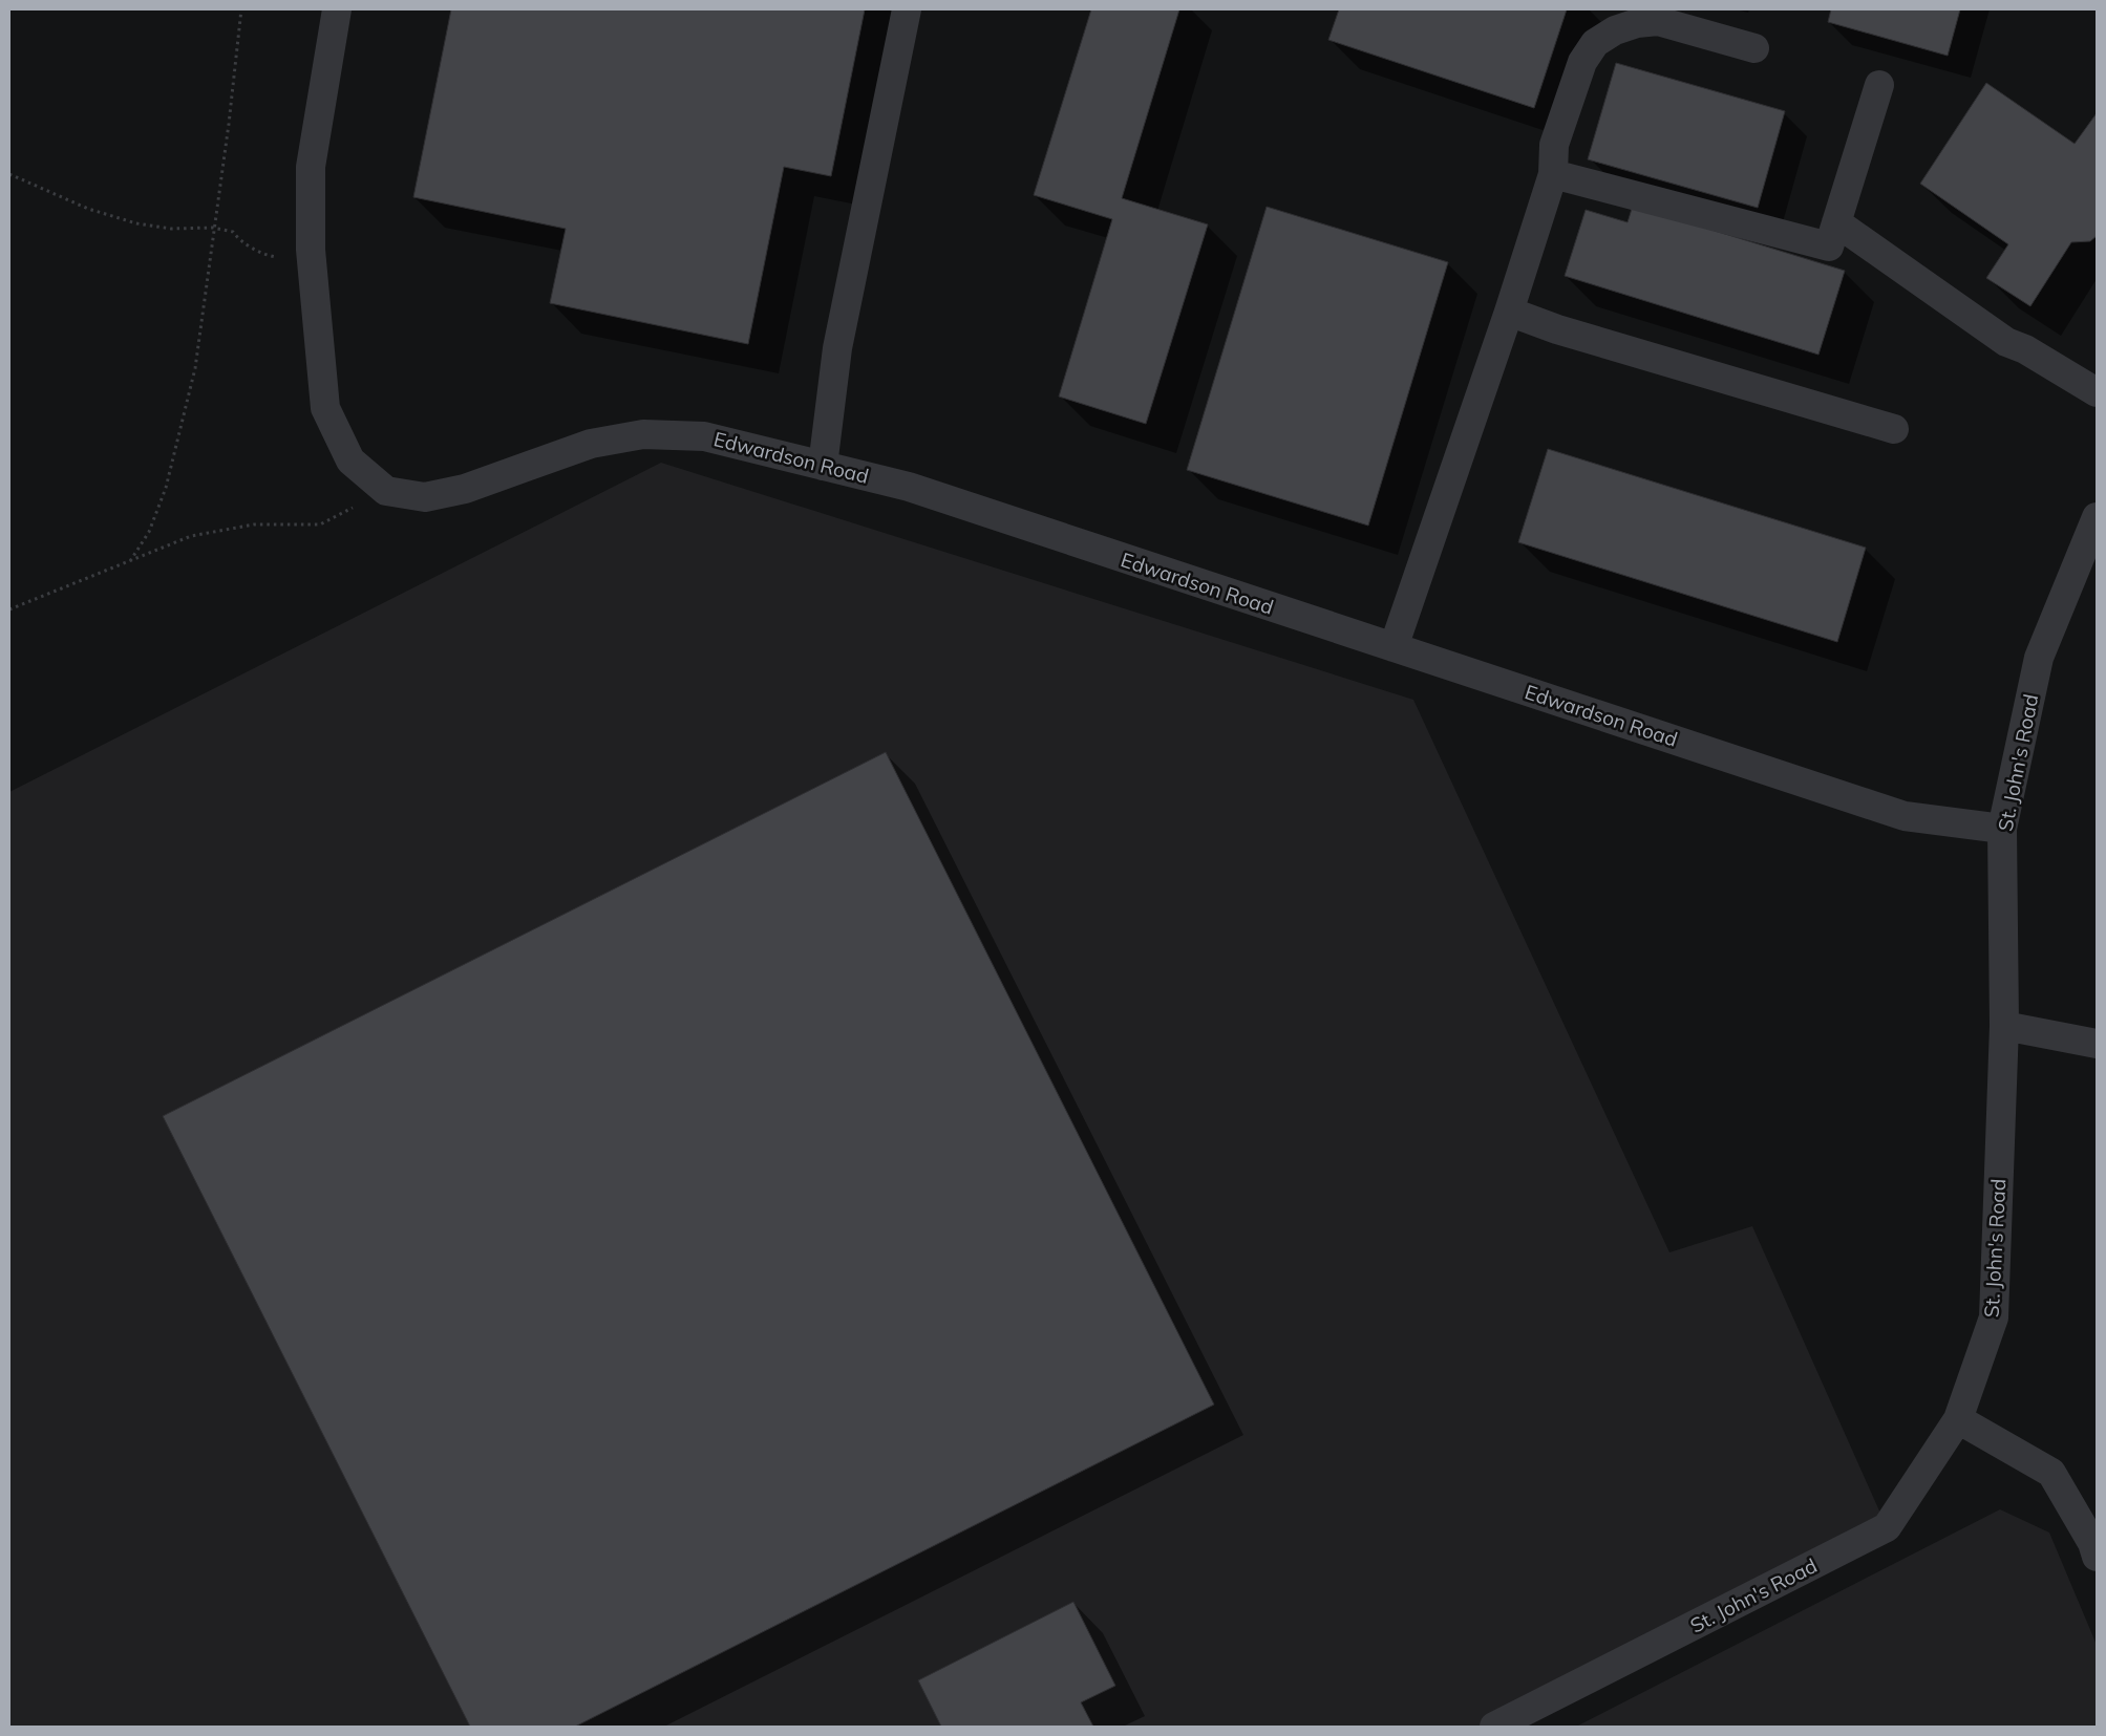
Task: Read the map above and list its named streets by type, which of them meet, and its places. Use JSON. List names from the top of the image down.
{
  "streets": {
    "street": ["Edwardson Road", "St. John's Road"]
  },
  "crossings": [
    ["Edwardson Road", "St. John's Road"]
  ]
}
